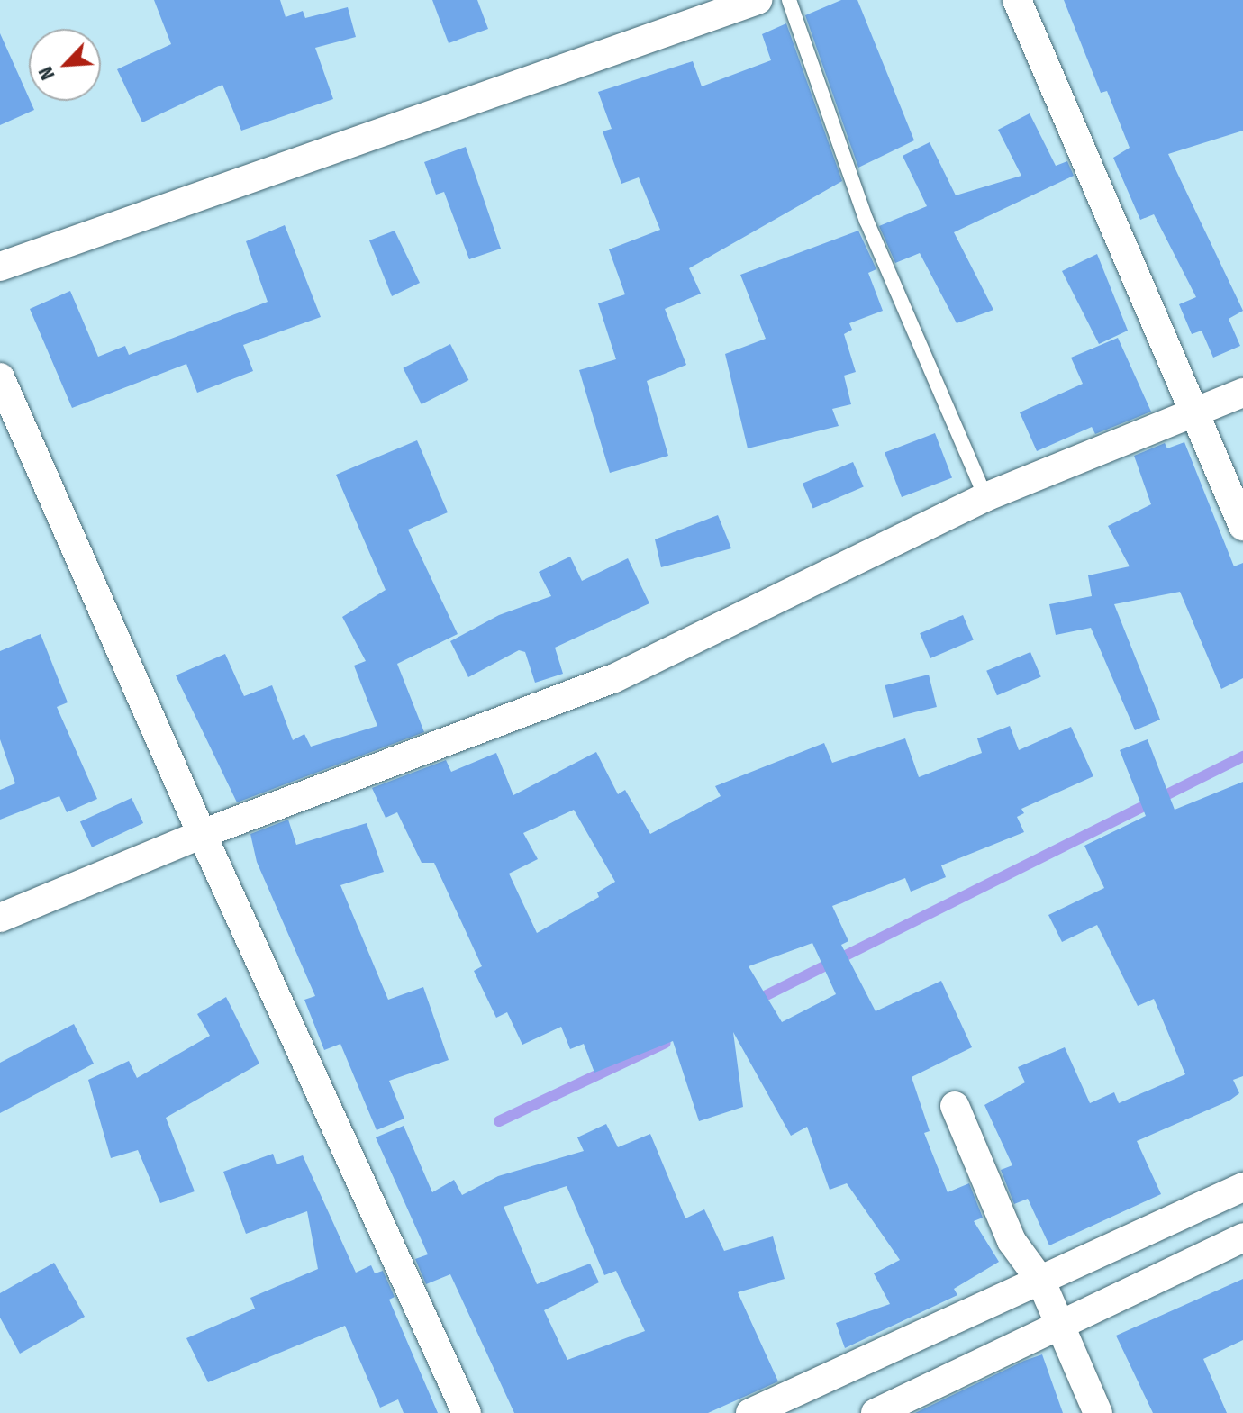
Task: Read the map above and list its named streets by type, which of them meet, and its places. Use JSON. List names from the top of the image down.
{
  "north": "bottom left"
}
